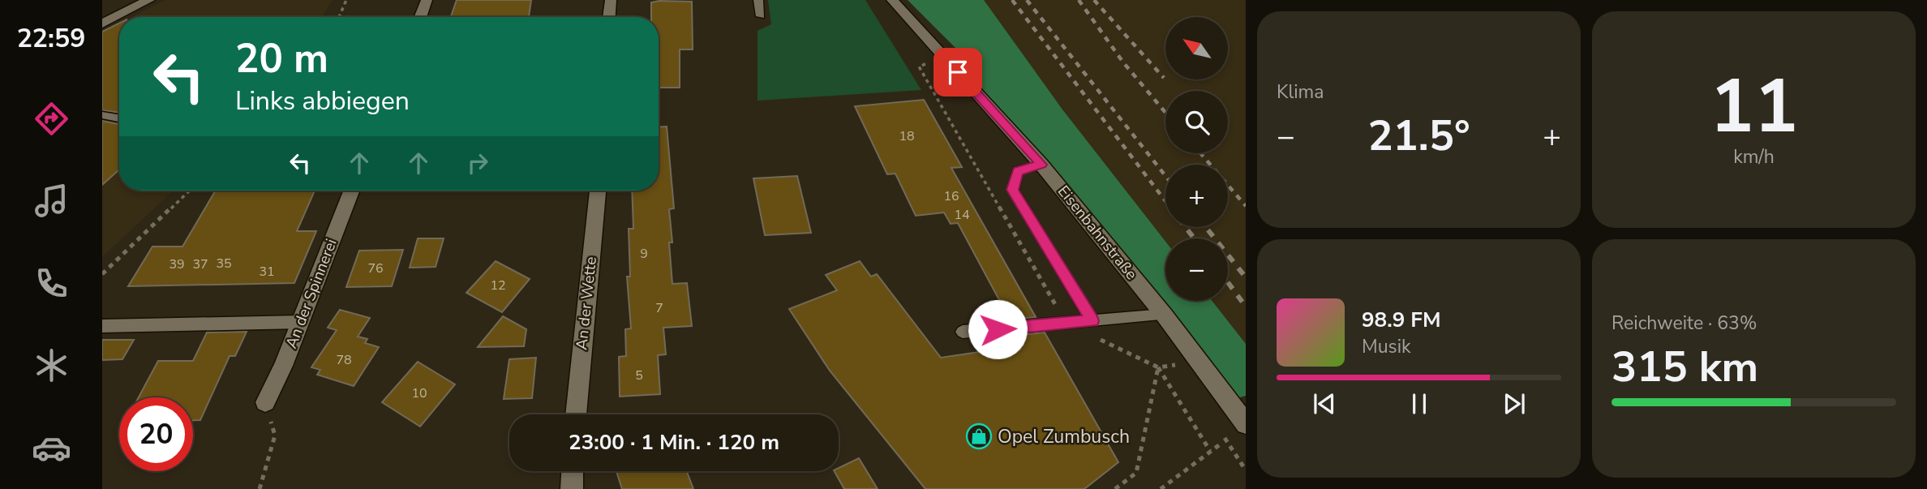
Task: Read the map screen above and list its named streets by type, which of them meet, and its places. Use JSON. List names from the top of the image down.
{
  "streets": {
    "street": ["Eisenbahnstraße", "An der Spinnerei", "An der Wette"]
  },
  "places": {
    "shop": ["Opel Zumbusch"]
  },
  "house_numbers": [
    "18",
    "16",
    "14",
    "9",
    "35",
    "39",
    "37",
    "76",
    "31",
    "12",
    "7",
    "78",
    "5",
    "10"
  ],
  "north": "top left",
  "page": {
    "tabs": "22:59",
    "tile": [
      "Klima",
      ["11", "km/h"],
      ["Reichweite · 63%", "315 km"]
    ],
    "map_buttons": ["+", "−"],
    "turn": ["20 m", "Links abbiegen"],
    "heat": ["−", "21.5°", "+"],
    "song": ["98.9 FM", "Musik"],
    "limit": "20",
    "trip": "23:00 · 1 Min. · 120 m"
  }
}
